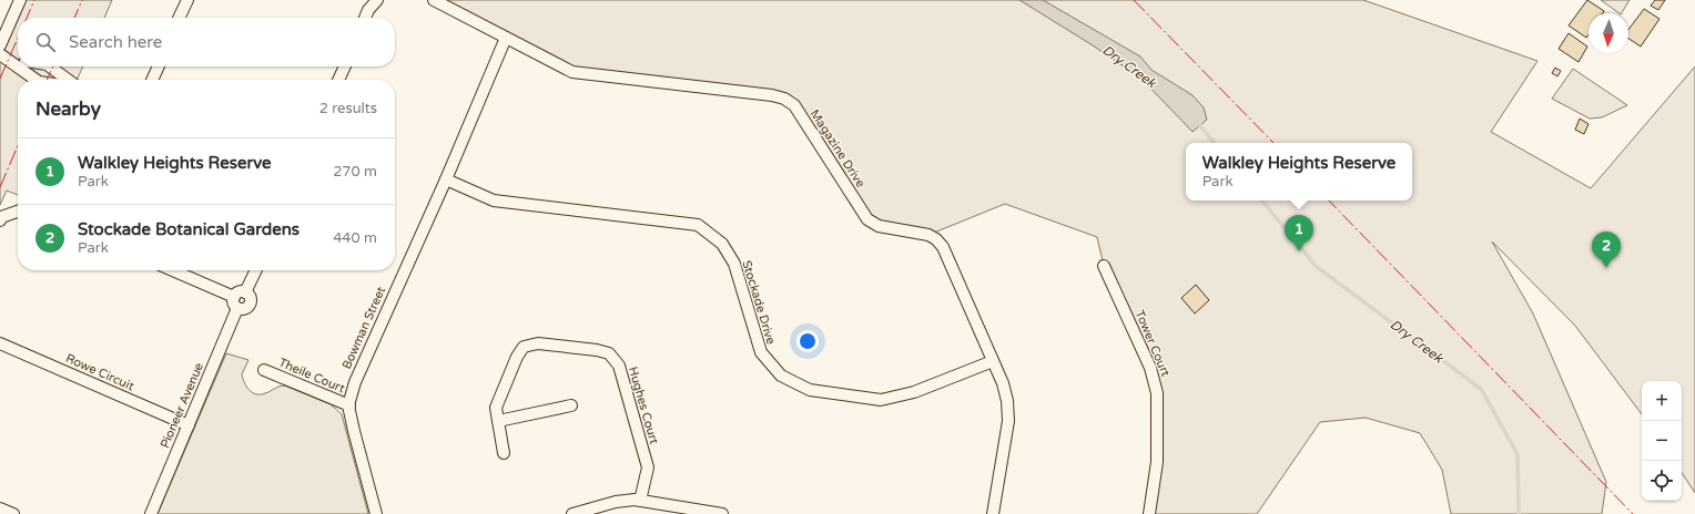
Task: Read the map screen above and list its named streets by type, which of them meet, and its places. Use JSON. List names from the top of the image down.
{
  "streets": {
    "street": [
      "Magazine Drive",
      "Stockade Drive",
      "Bowman Street",
      "Tower Court",
      "Rowe Circuit",
      "Theile Court",
      "Pioneer Avenue",
      "Hughes Court"
    ]
  },
  "crossings": [
    ["Magazine Drive", "Stockade Drive"],
    ["Magazine Drive", "Bowman Street"],
    ["Stockade Drive", "Bowman Street"],
    ["Bowman Street", "Theile Court"],
    ["Rowe Circuit", "Pioneer Avenue"]
  ],
  "water": ["Dry Creek"],
  "north": "bottom",
  "page": {
    "search": "Search here",
    "heading": ["Nearby", "2 results"],
    "list": [
      {
        "mark": "1",
        "name": "Walkley Heights Reserve",
        "note": "Park",
        "value": "270 m"
      },
      {
        "mark": "2",
        "name": "Stockade Botanical Gardens",
        "note": "Park",
        "value": "440 m"
      }
    ],
    "popup": ["Walkley Heights Reserve", "Park"],
    "pins": ["1", "2"],
    "map_buttons": ["+", "−"]
  }
}
